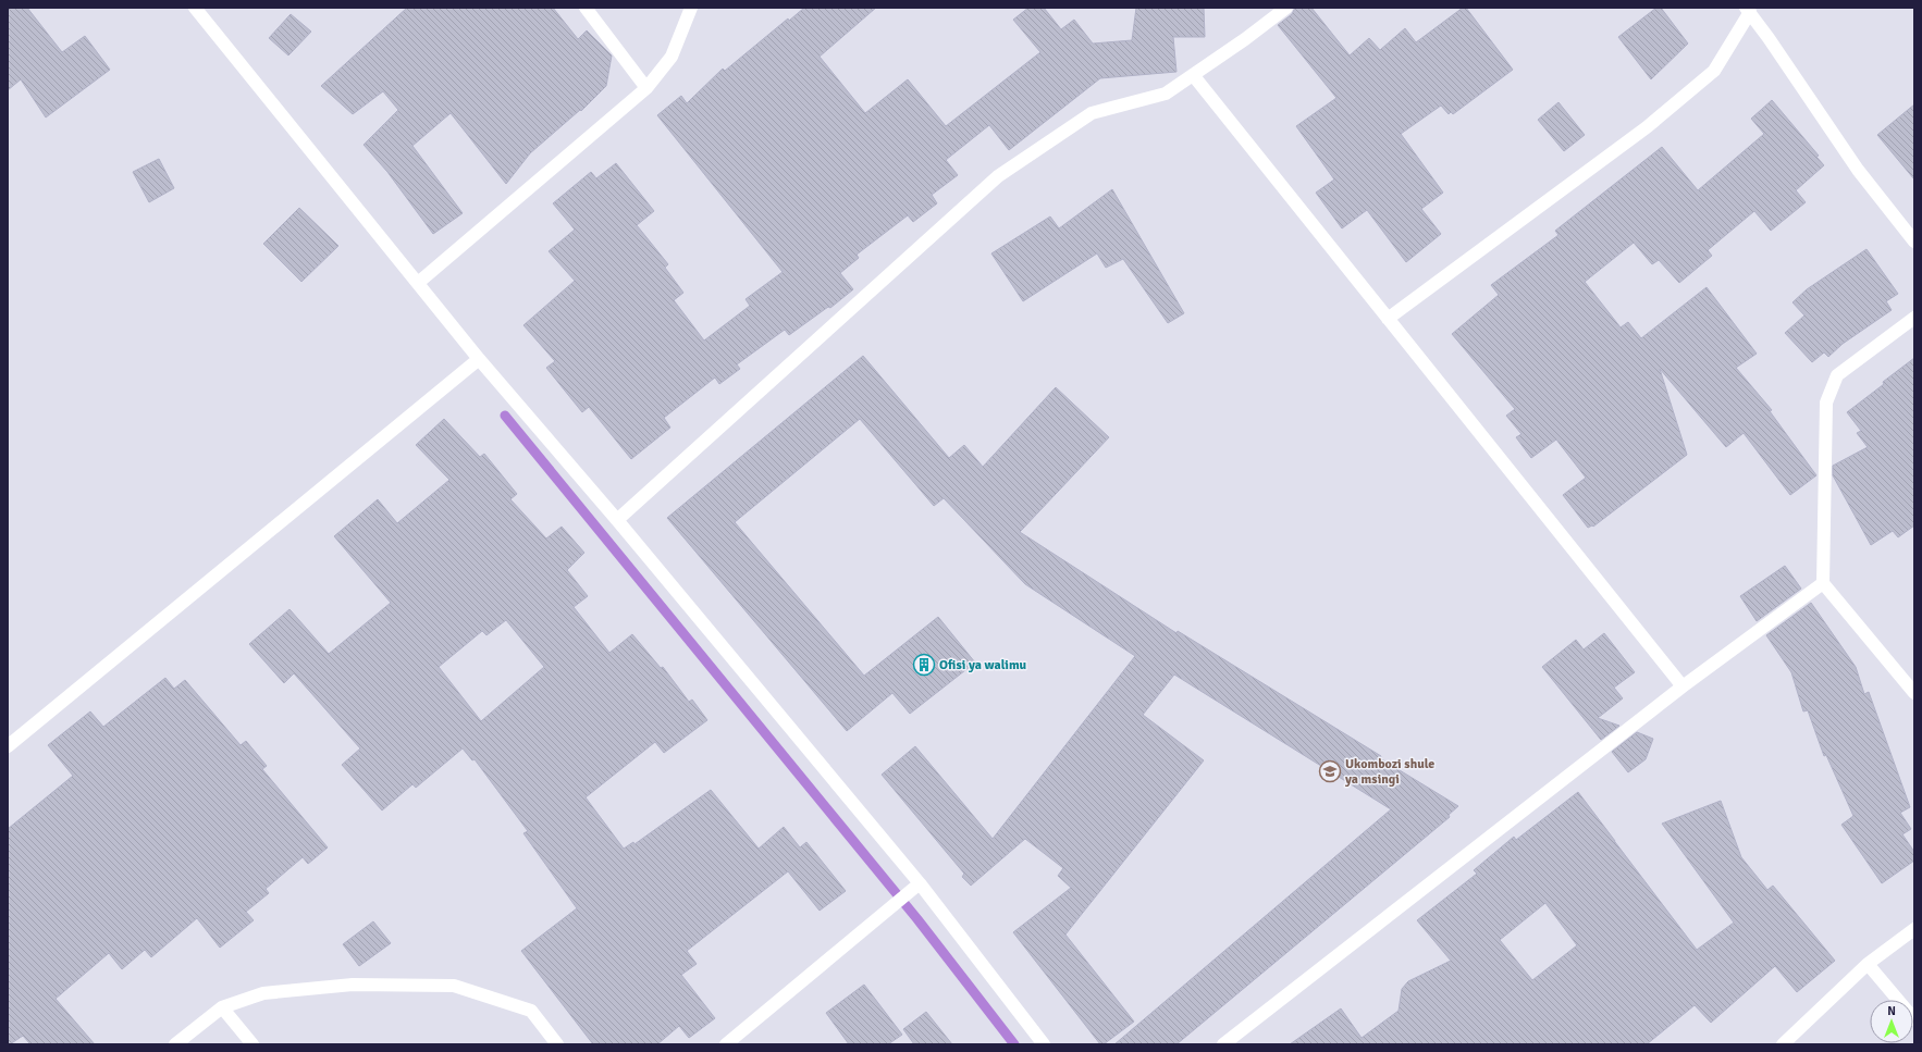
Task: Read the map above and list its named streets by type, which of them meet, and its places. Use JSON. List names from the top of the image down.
{
  "places": {
    "building": ["Ofisi ya walimu"],
    "school or university": ["Ukombozi shule ya msingi"]
  },
  "north": "top"
}
